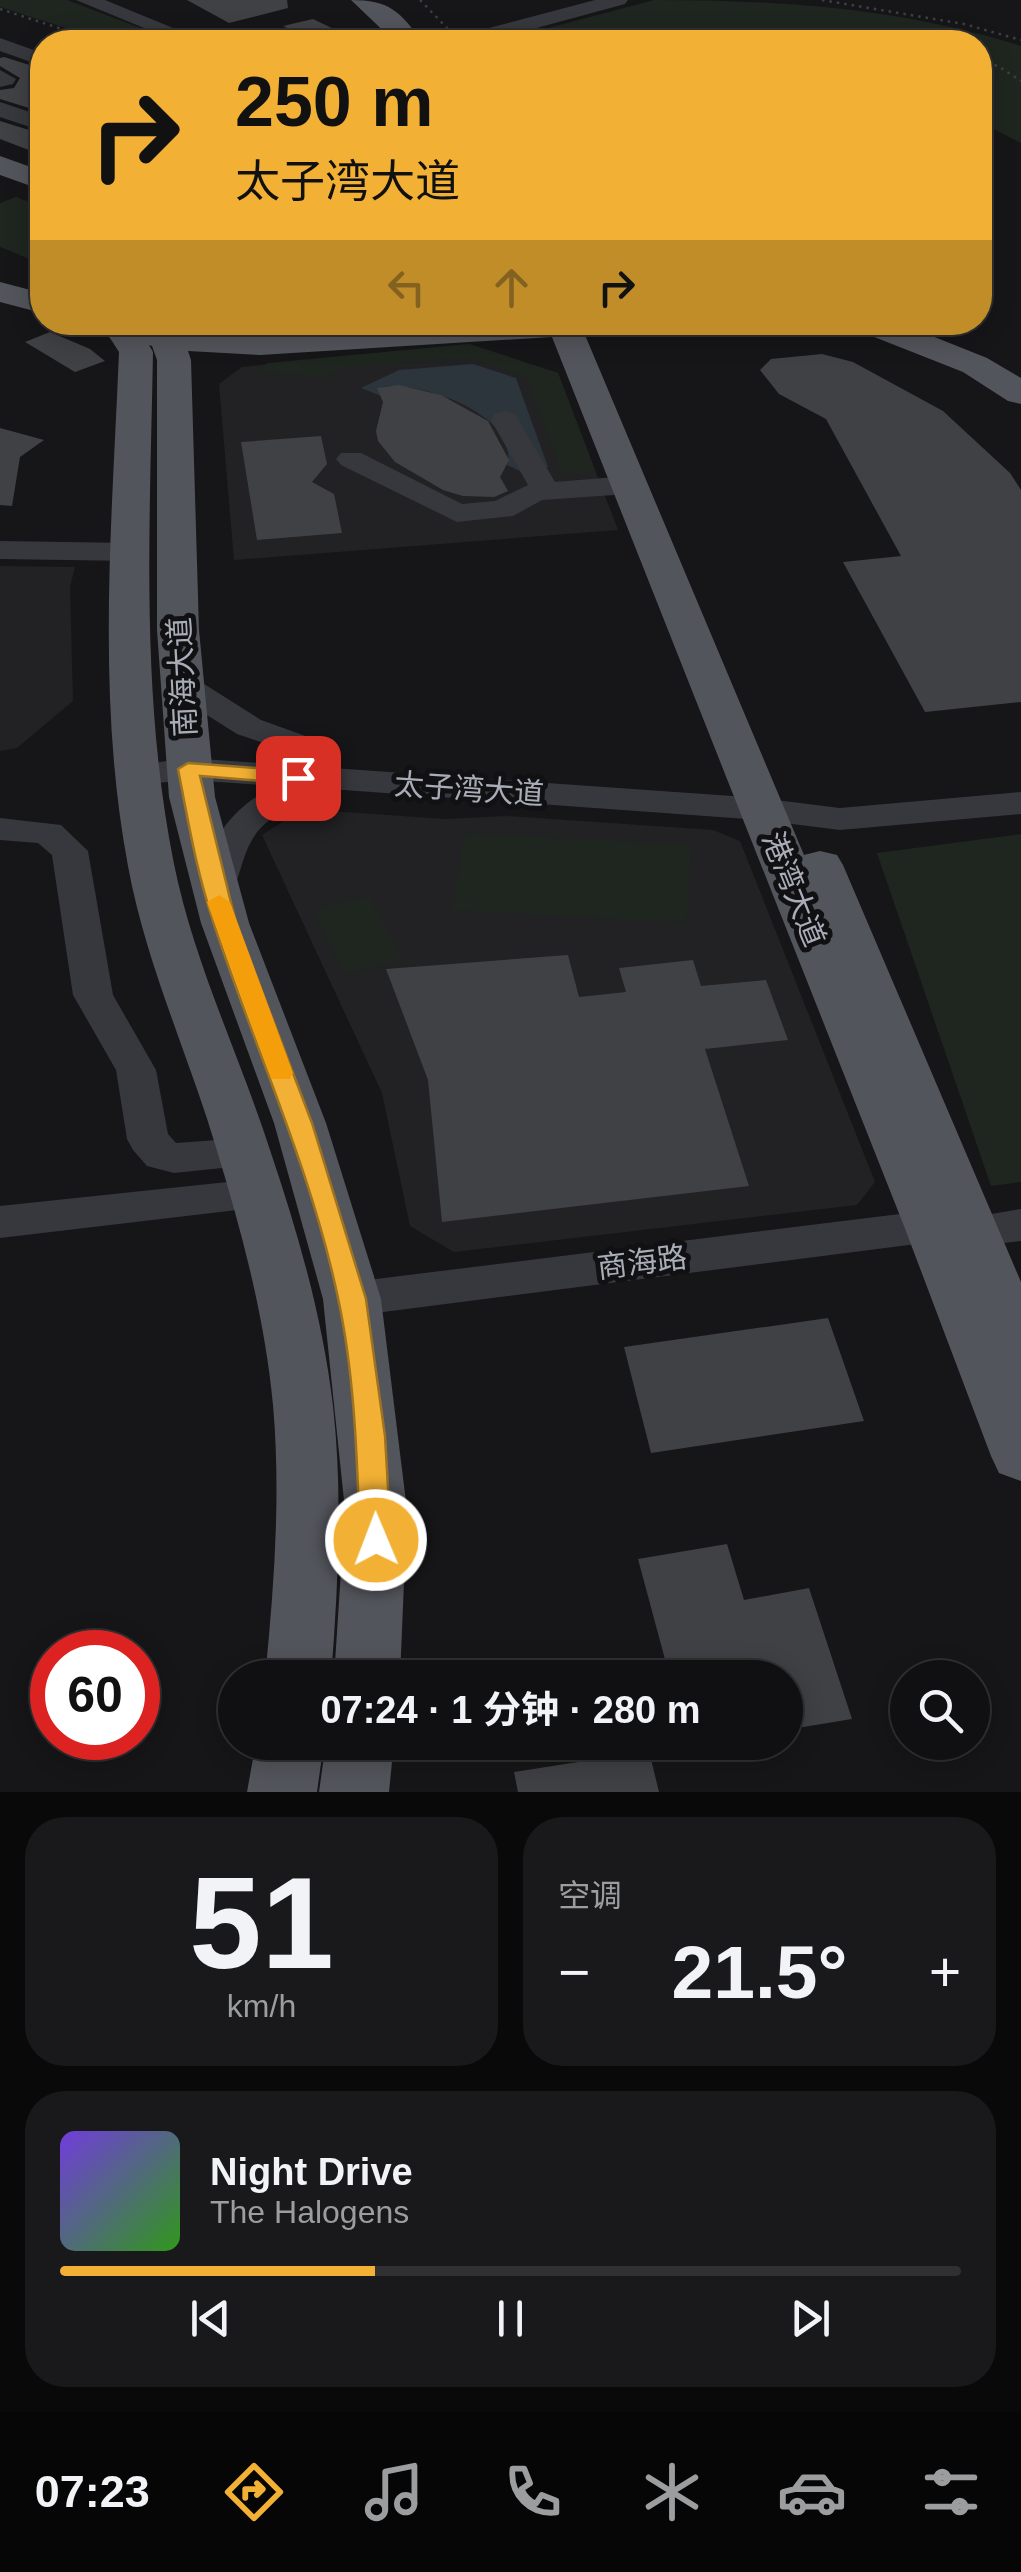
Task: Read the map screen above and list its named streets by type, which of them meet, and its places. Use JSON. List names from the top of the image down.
{
  "streets": {
    "main road": ["南海大道", "港湾大道"],
    "street": ["太子湾大道", "商海路"]
  },
  "crossings": [
    ["南海大道", "太子湾大道"],
    ["南海大道", "商海路"],
    ["太子湾大道", "港湾大道"],
    ["港湾大道", "商海路"]
  ],
  "page": {
    "turn": ["250 m", "太子湾大道"],
    "limit": "60",
    "trip": "07:24 · 1 分钟 · 280 m",
    "tile": [
      ["51", "km/h"],
      "空调"
    ],
    "heat": ["−", "21.5°", "+"],
    "song": ["Night Drive", "The Halogens"],
    "tabs": "07:23"
  }
}
